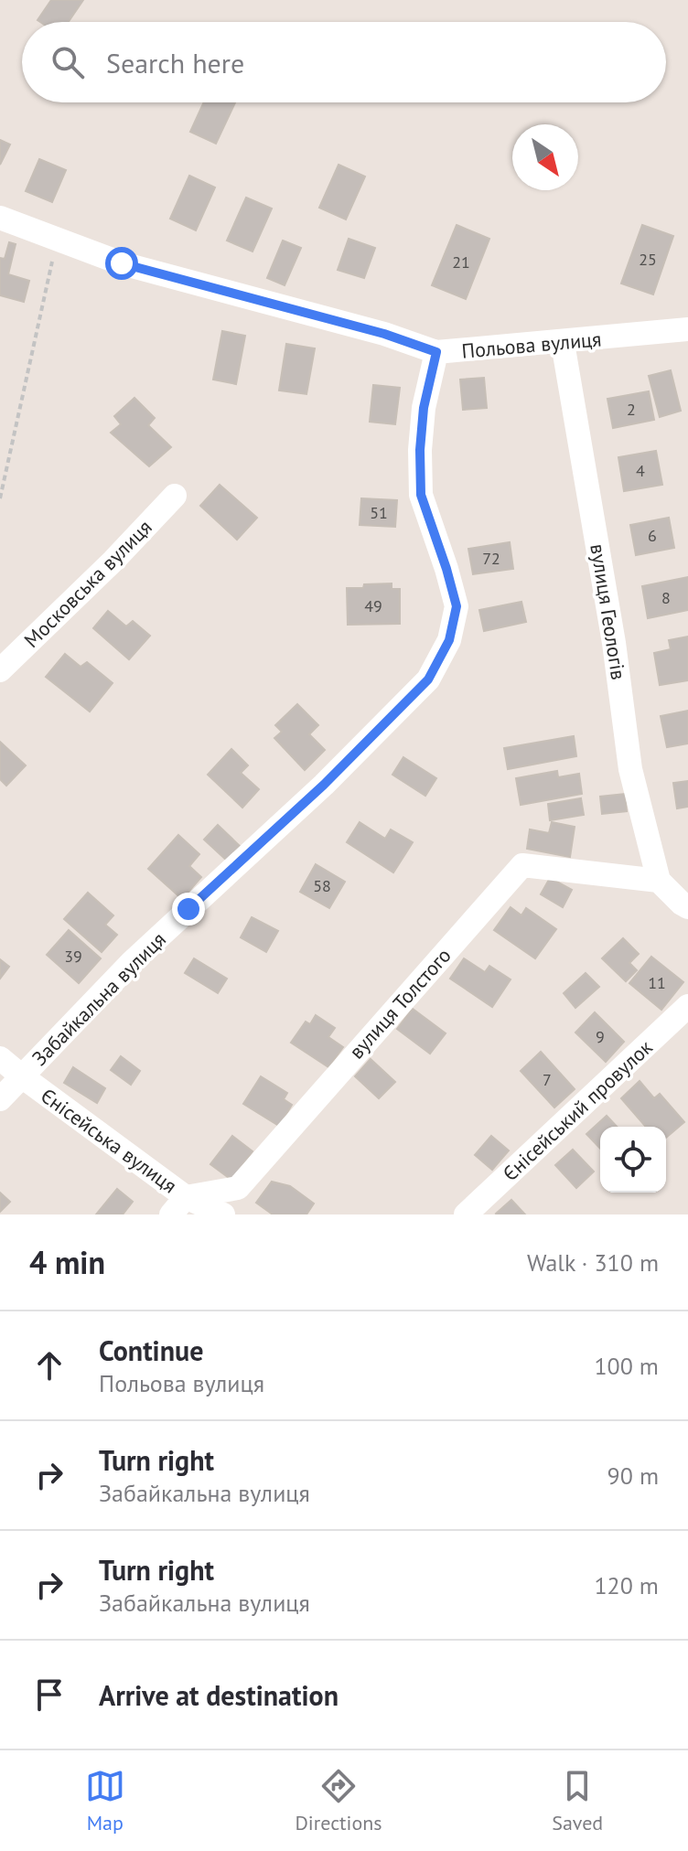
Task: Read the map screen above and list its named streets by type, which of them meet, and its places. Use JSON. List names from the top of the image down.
{
  "streets": {
    "street": [
      "Польова вулиця",
      "Московська вулиця",
      "вулиця Геологів",
      "Забайкальна вулиця",
      "вулиця Толстого",
      "Єнісейський провулок",
      "Єнісейська вулиця"
    ]
  },
  "crossings": [
    ["Польова вулиця", "вулиця Геологів"],
    ["Польова вулиця", "Забайкальна вулиця"],
    ["вулиця Геологів", "вулиця Толстого"],
    ["Забайкальна вулиця", "Єнісейська вулиця"],
    ["вулиця Толстого", "Єнісейська вулиця"]
  ],
  "house_numbers": [
    "25",
    "21",
    "2",
    "4",
    "51",
    "6",
    "72",
    "8",
    "49",
    "58",
    "39",
    "11",
    "9",
    "7"
  ],
  "north": "bottom right",
  "page": {
    "search": "Search here",
    "heading": ["4 min", "Walk · 310 m"],
    "list": [
      ["Continue", "Польова вулиця", "100 m"],
      ["Turn right", "Забайкальна вулиця", "90 m"],
      ["Turn right", "Забайкальна вулиця", "120 m"],
      "Arrive at destination"
    ],
    "nav": ["Map", "Directions", "Saved"]
  }
}
